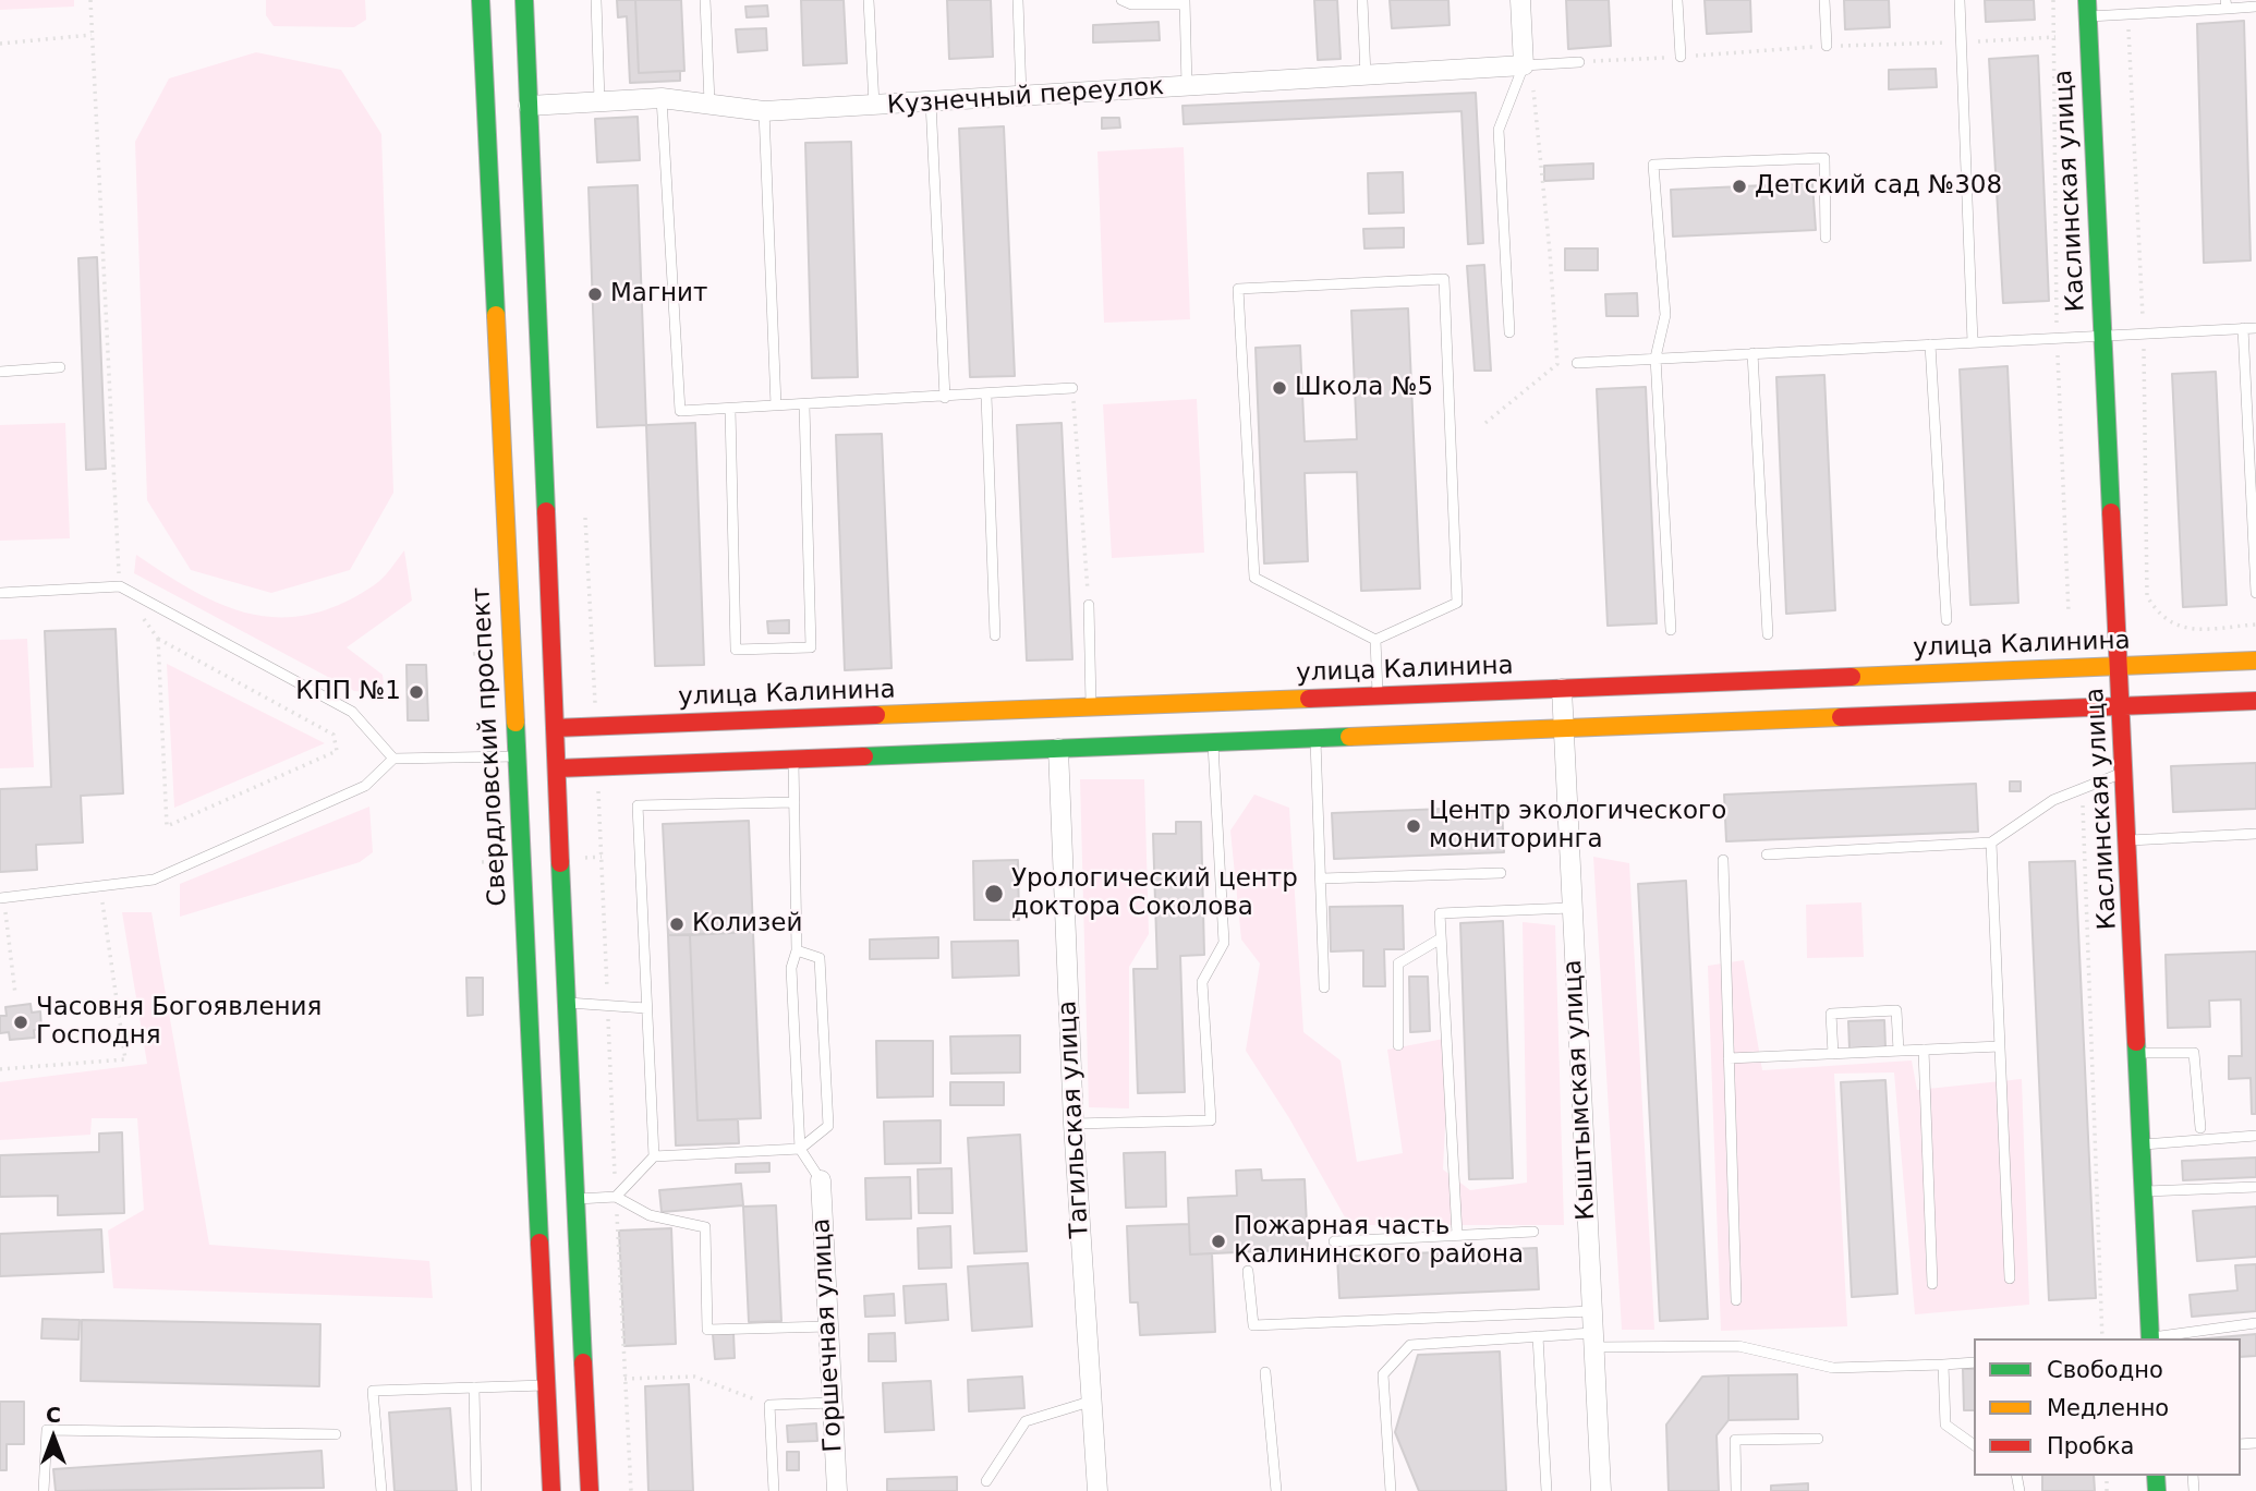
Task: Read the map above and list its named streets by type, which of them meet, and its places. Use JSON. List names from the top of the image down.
{
  "streets": {
    "main road": ["Каслинская улица", "улица Калинина", "Свердловский проспект"],
    "street": [
      "Кузнечный переулок",
      "Кыштымская улица",
      "Тагильская улица",
      "Горшечная улица"
    ]
  },
  "crossings": [
    ["Кузнечный переулок", "Свердловский проспект"],
    ["Каслинская улица", "улица Калинина"],
    ["улица Калинина", "Свердловский проспект"],
    ["улица Калинина", "Кыштымская улица"]
  ],
  "places": [
    "Детский сад №308",
    "Магнит",
    "Школа №5",
    "КПП №1",
    "Центр экологического мониторинга",
    "Урологический центр доктора Соколова",
    "Колизей",
    "Часовня Богоявления Господня",
    "Пожарная часть Калининского района"
  ],
  "legend": ["Свободно", "Медленно", "Пробка"],
  "north": "top"
}
